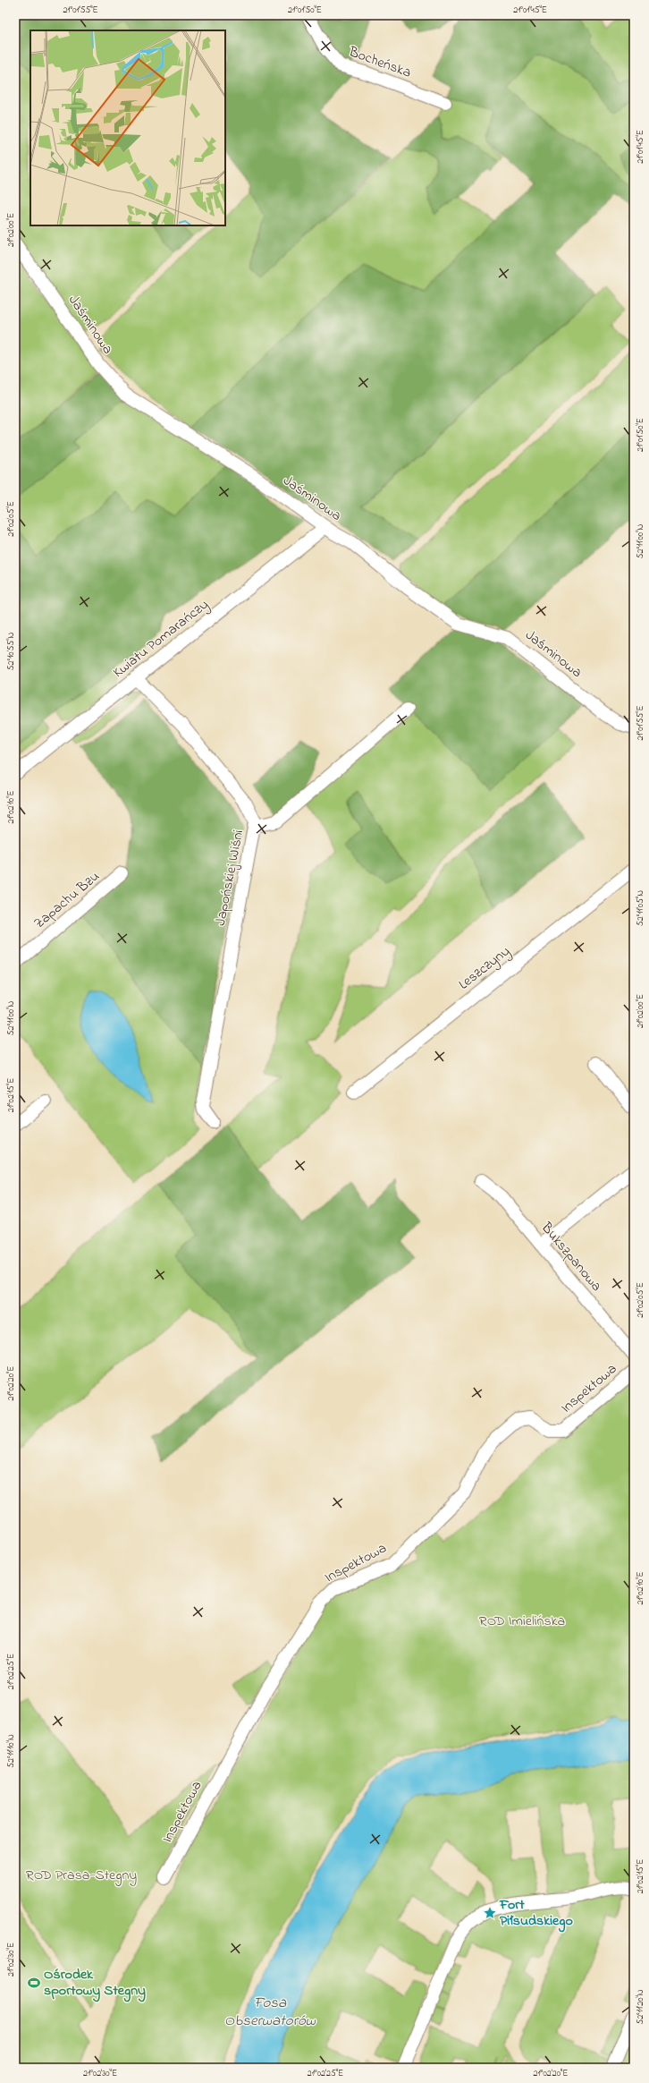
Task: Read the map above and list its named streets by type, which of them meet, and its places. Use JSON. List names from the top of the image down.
{
  "streets": {
    "street": [
      "Bocheńska",
      "Jaśminowa",
      "Kwiatu Pomarańczy",
      "Japońskiej Wiśni",
      "Zapachu Bzu",
      "Leszczyny",
      "Bukszpanowa",
      "Inspektowa"
    ]
  },
  "crossings": [
    ["Jaśminowa", "Kwiatu Pomarańczy"],
    ["Kwiatu Pomarańczy", "Japońskiej Wiśni"]
  ],
  "water": ["Fosa Obserwatorów"],
  "parks": ["ROD Imielińska", "ROD Prasa-Stegny"],
  "places": {
    "place": ["Fort Piłsudskiego"],
    "sports": ["Ośrodek sportowy Stegny"]
  },
  "coordinates": [
    "21°01'55\"E",
    "21°01'50\"E",
    "21°01'45\"E",
    "21°02'00\"E",
    "21°02'05\"E",
    "52°11'00\"N",
    "52°10'55\"N",
    "21°02'10\"E",
    "52°11'05\"N",
    "21°02'15\"E",
    "21°02'20\"E",
    "21°02'25\"E",
    "52°11'10\"N",
    "21°02'30\"E",
    "52°11'20\"N"
  ]
}
